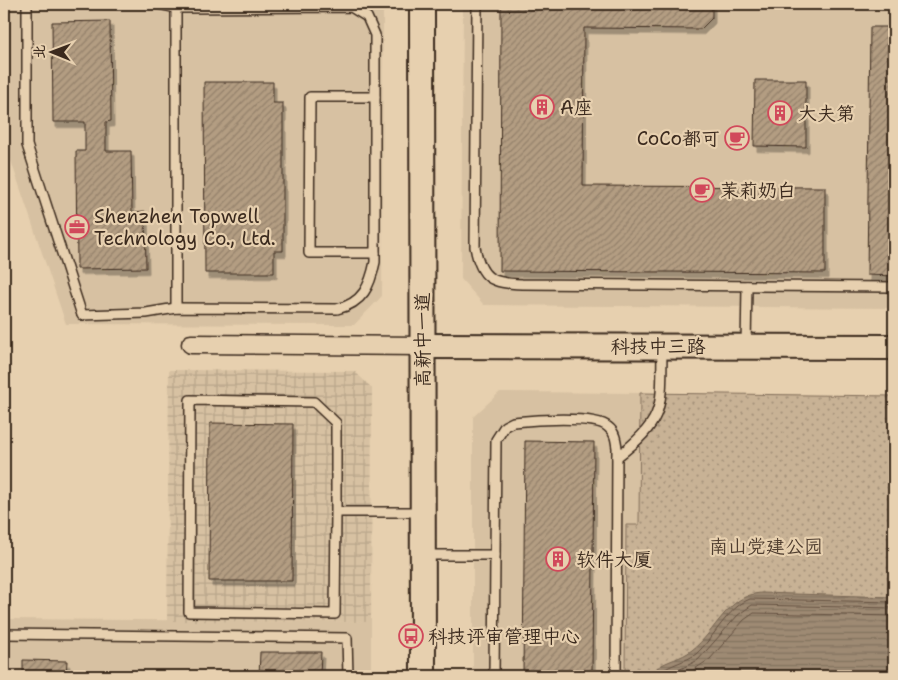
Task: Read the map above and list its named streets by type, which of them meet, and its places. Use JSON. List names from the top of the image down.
{
  "streets": {
    "street": ["高新中一道", "科技中三路"]
  },
  "crossings": [
    ["高新中一道", "科技中三路"]
  ],
  "parks": ["南山党建公园"],
  "places": {
    "building": ["A座", "大夫第", "软件大厦"],
    "cafe": ["CoCo都可", "茉莉奶白"],
    "office": ["Shenzhen Topwell Technology Co., Ltd."],
    "bus stop": ["科技评审管理中心"]
  },
  "north": "left"
}
